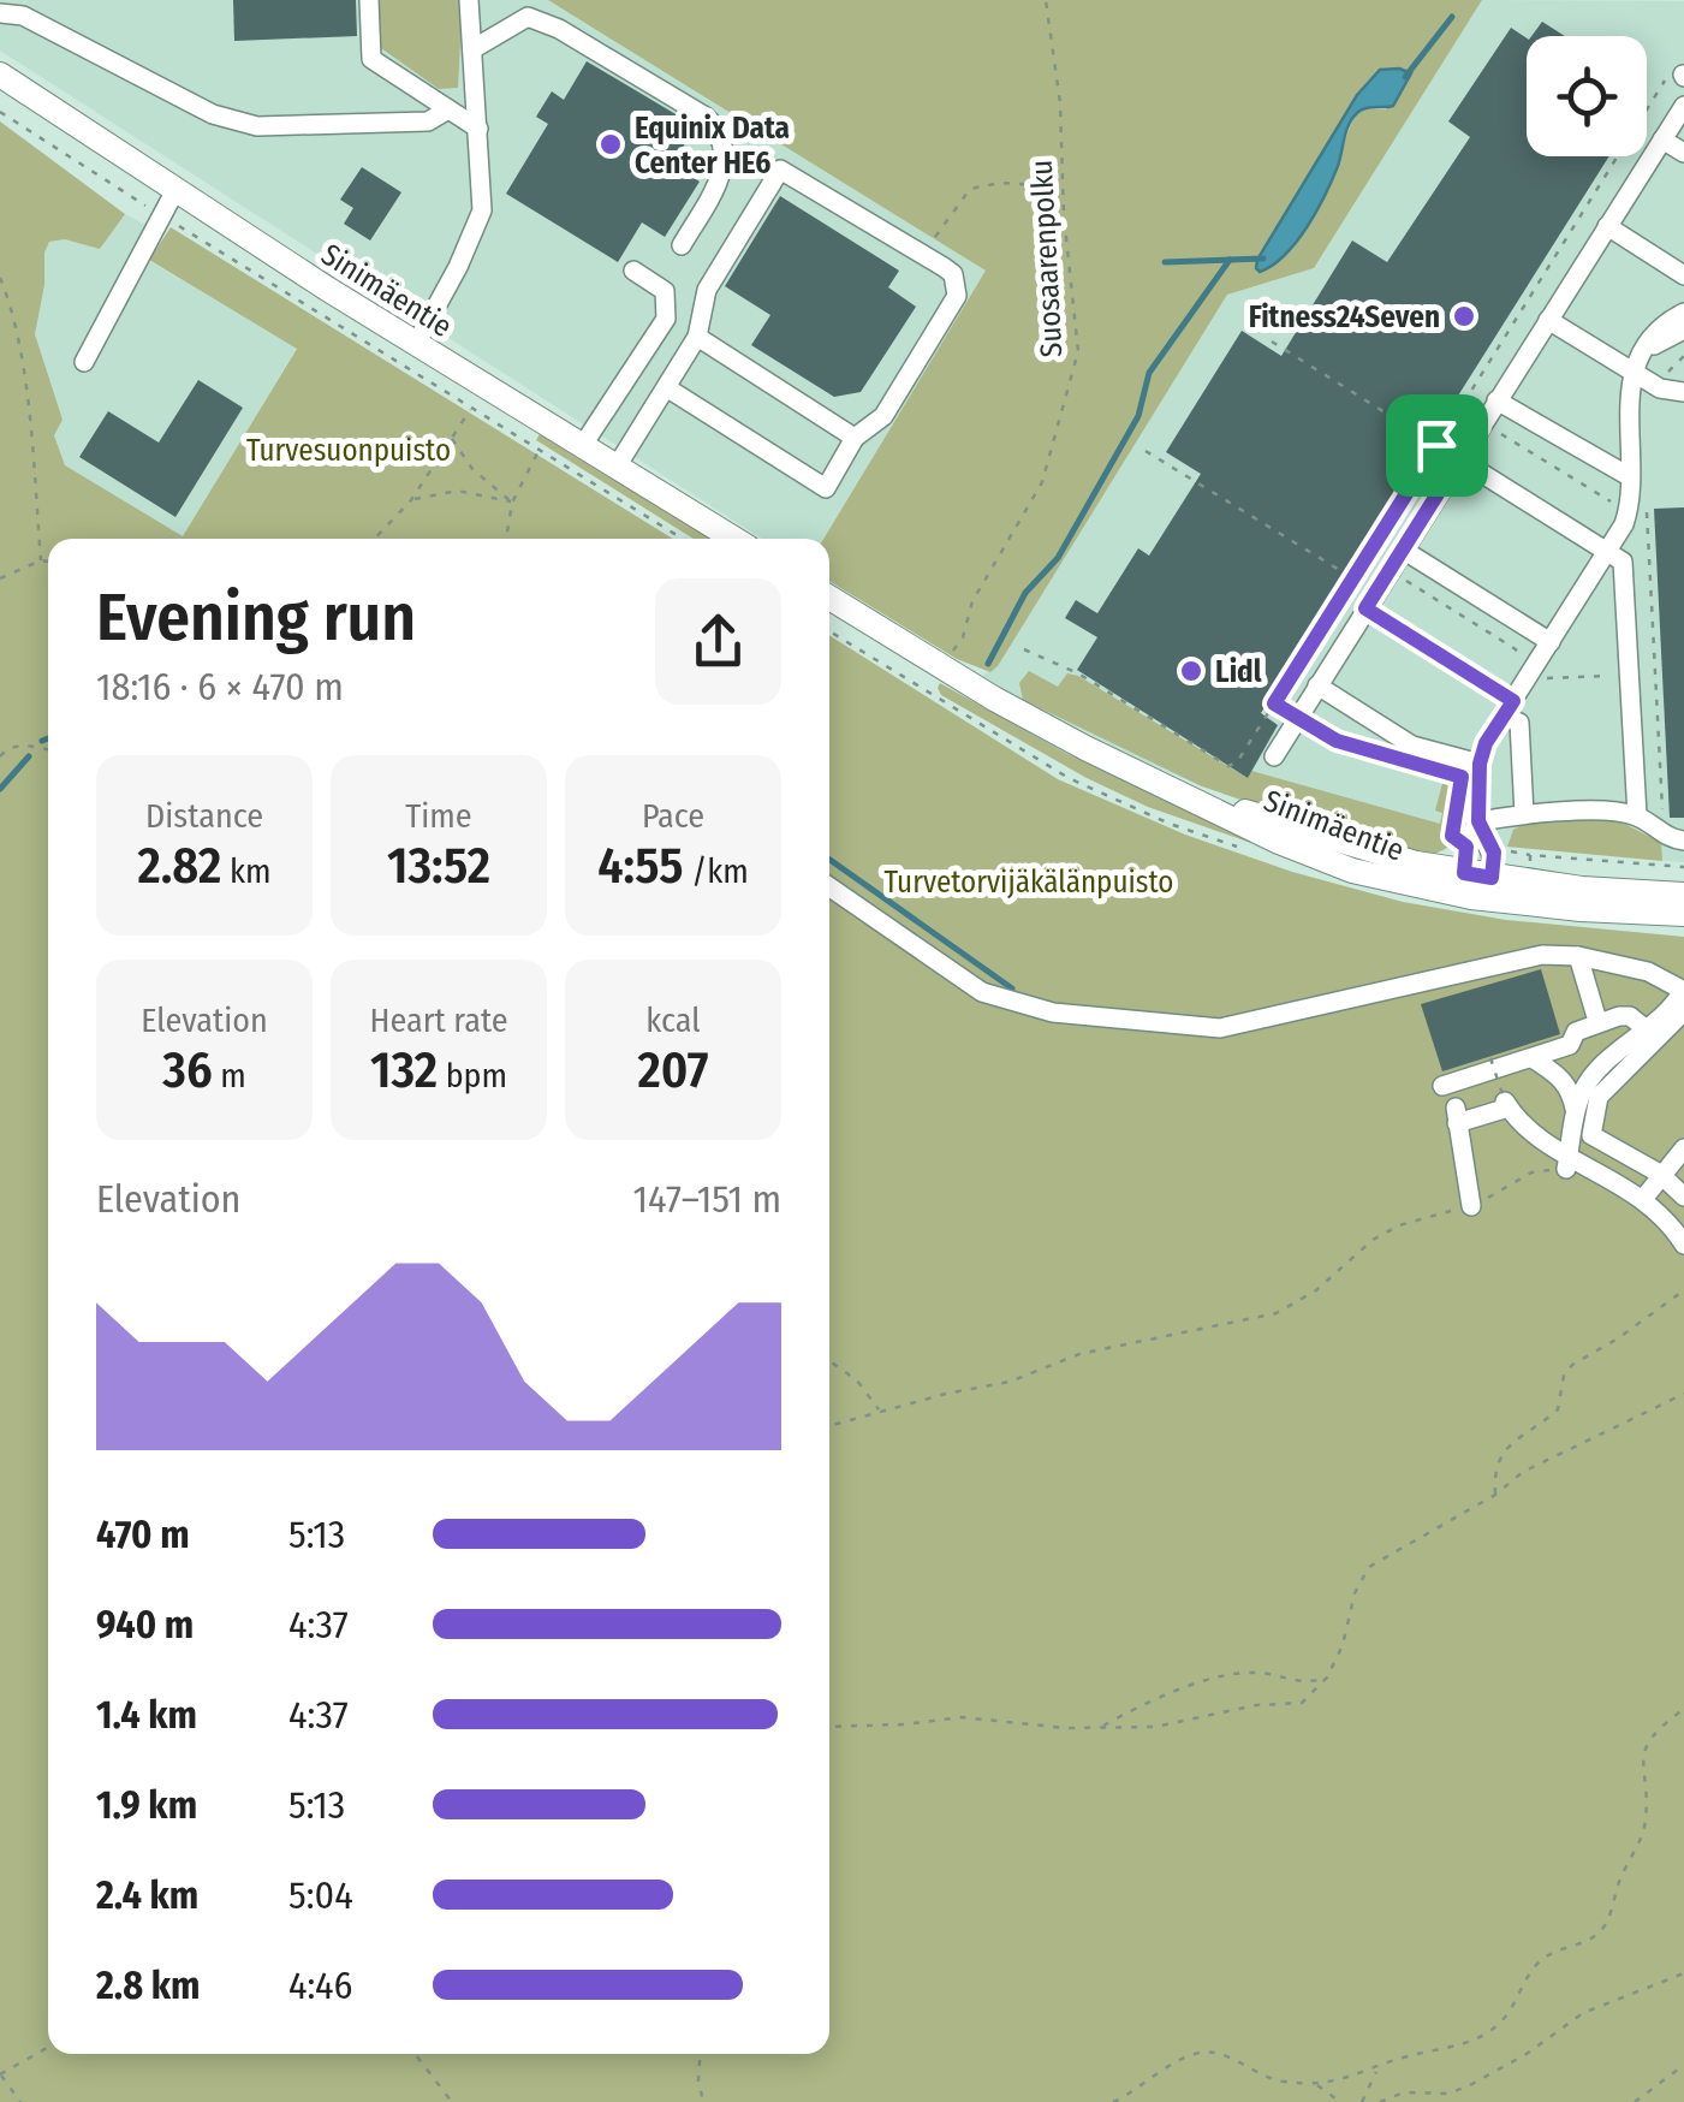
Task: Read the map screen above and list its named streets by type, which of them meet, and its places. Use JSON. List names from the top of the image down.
{
  "streets": {
    "main road": ["Sinimäentie"],
    "path": ["Suosaarenpolku"]
  },
  "parks": ["Turvesuonpuisto", "Turvetorvijäkälänpuisto"],
  "places": ["Equinix Data Center HE6", "Fitness24Seven", "Lidl"],
  "page": {
    "heading": ["Evening run", "18:16 · 6 × 470 m"],
    "stats": [
      ["Distance", "2.82 km"],
      ["Time", "13:52"],
      ["Pace", "4:55 /km"],
      ["Elevation", "36 m"],
      ["Heart rate", "132 bpm"],
      ["kcal", "207"]
    ],
    "chart": ["Elevation", "147–151 m"],
    "list": [
      {
        "name": "470 m",
        "note": "5:13"
      },
      {
        "name": "940 m",
        "note": "4:37"
      },
      {
        "name": "1.4 km",
        "note": "4:37"
      },
      {
        "name": "1.9 km",
        "note": "5:13"
      },
      {
        "name": "2.4 km",
        "note": "5:04"
      },
      {
        "name": "2.8 km",
        "note": "4:46"
      }
    ]
  }
}
